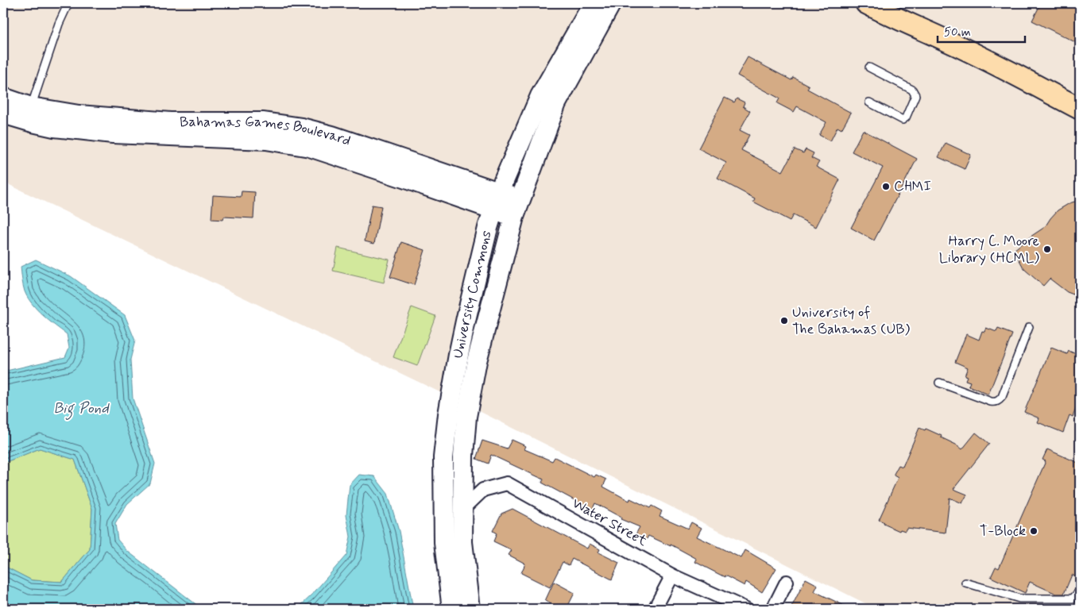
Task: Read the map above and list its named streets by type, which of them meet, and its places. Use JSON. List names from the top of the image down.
{
  "streets": {
    "main road": ["Bahamas Games Boulevard", "University Commons"],
    "street": ["Water Street"]
  },
  "crossings": [
    ["Bahamas Games Boulevard", "University Commons"],
    ["University Commons", "Water Street"]
  ],
  "water": ["Big Pond"],
  "places": [
    "CHMI",
    "Harry C. Moore Library (HCML)",
    "University of The Bahamas (UB)",
    "T-Block"
  ],
  "scale_bar": "50 m"
}
